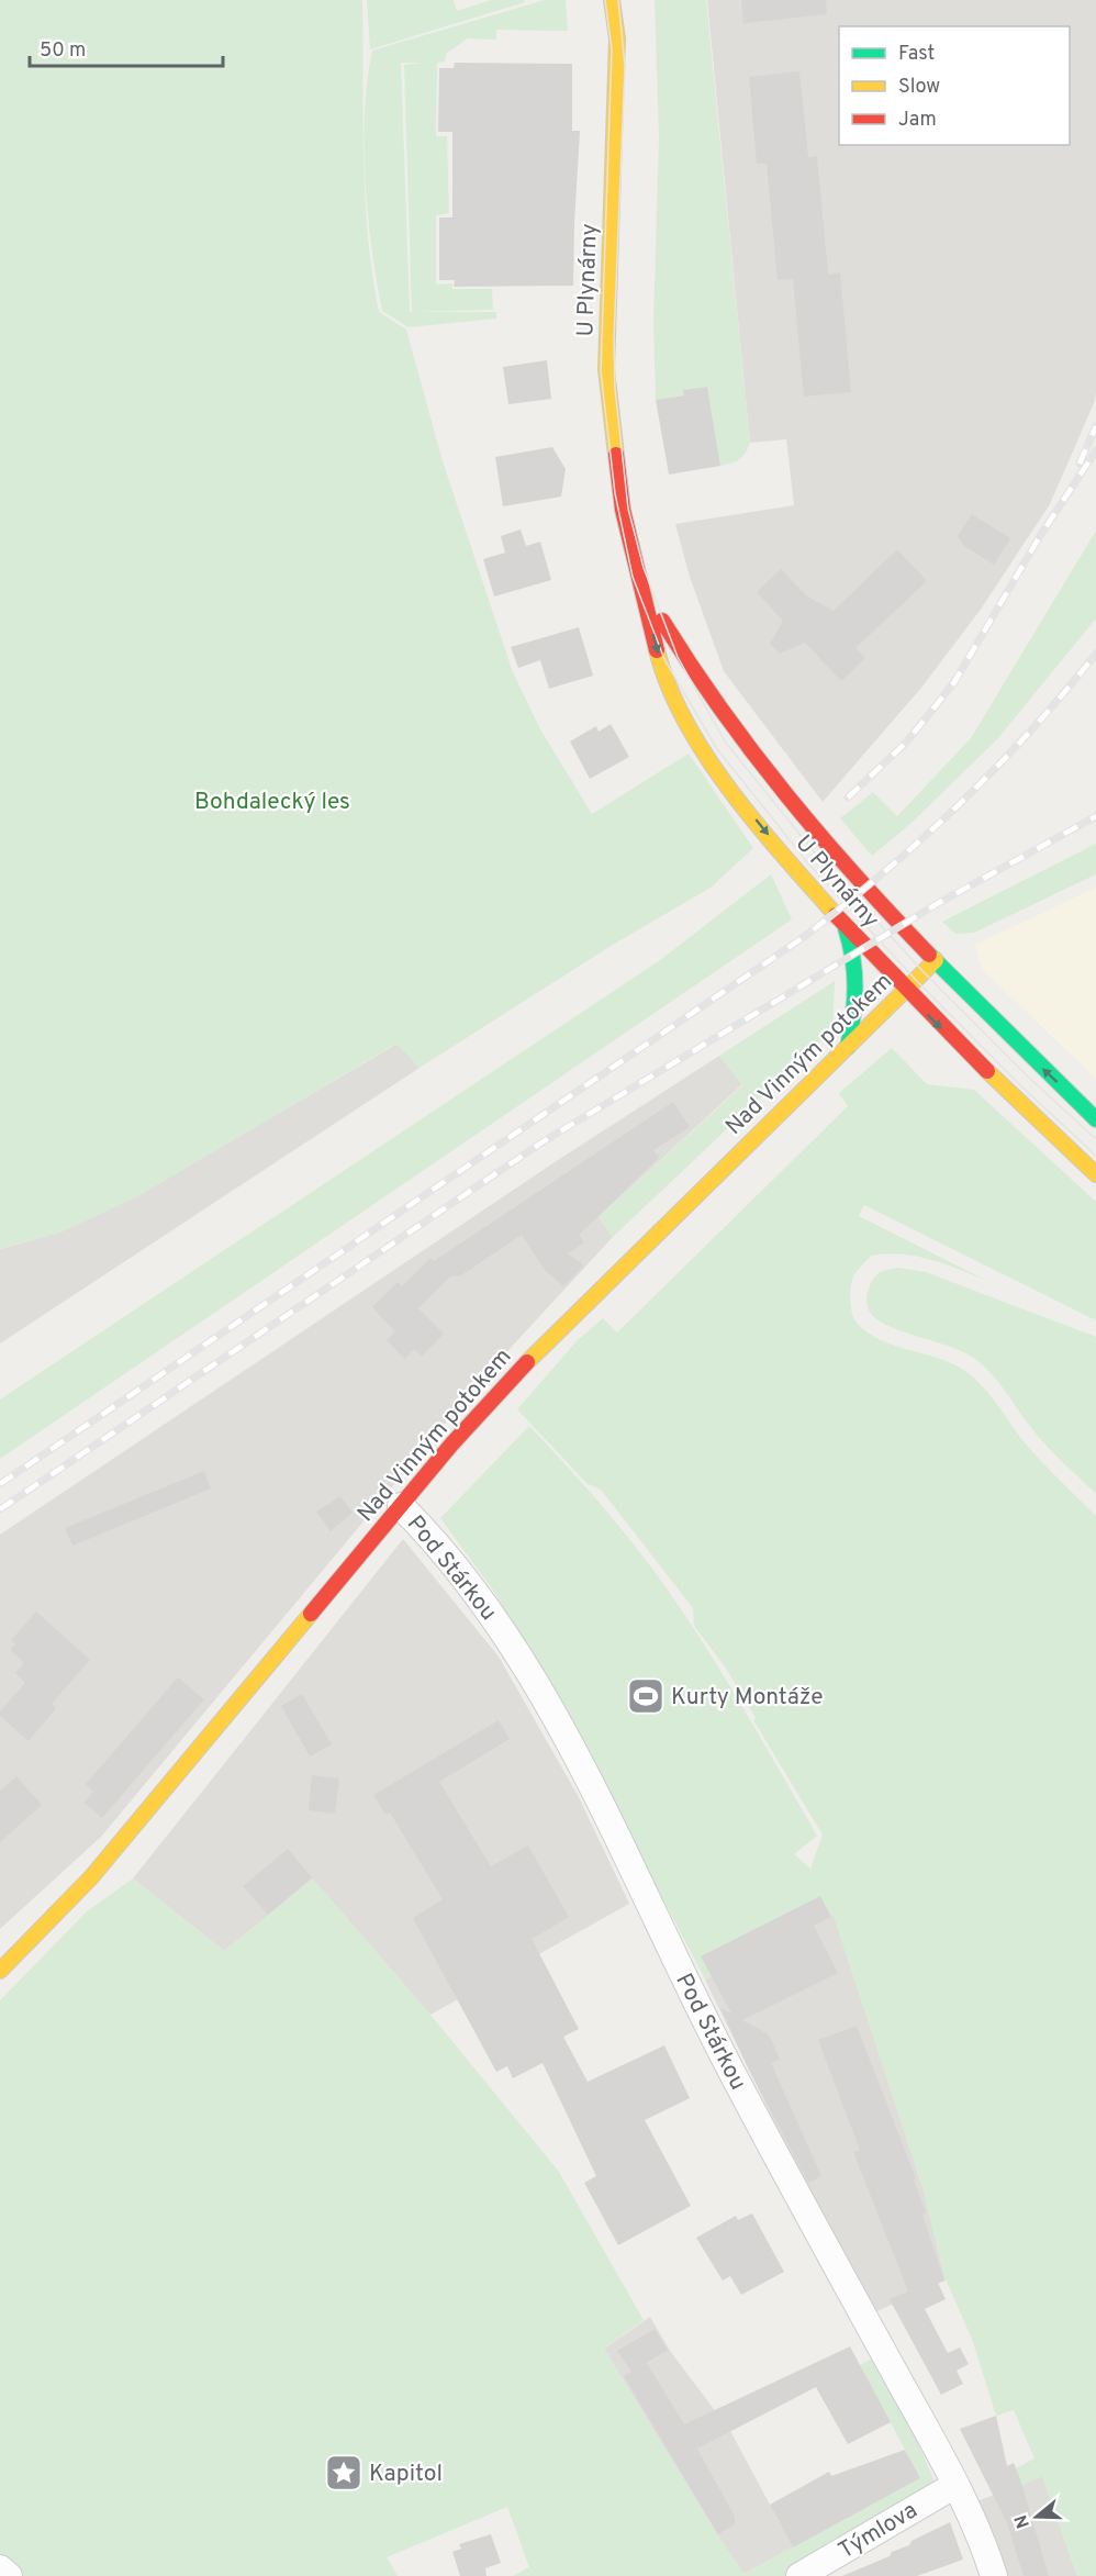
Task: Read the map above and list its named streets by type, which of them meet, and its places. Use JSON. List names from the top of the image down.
{
  "streets": {
    "street": [
      "U Plynárny",
      "Nad Vinným potokem",
      "Pod Stárkou",
      "Týmlova"
    ]
  },
  "crossings": [
    ["U Plynárny", "Nad Vinným potokem"],
    ["Nad Vinným potokem", "Pod Stárkou"],
    ["Pod Stárkou", "Týmlova"]
  ],
  "parks": ["Bohdalecký les"],
  "places": {
    "sports": ["Kurty Montáže"],
    "place": ["Kapitol"]
  },
  "legend": ["Fast", "Slow", "Jam"],
  "scale_bar": "50 m",
  "north": "left"
}
